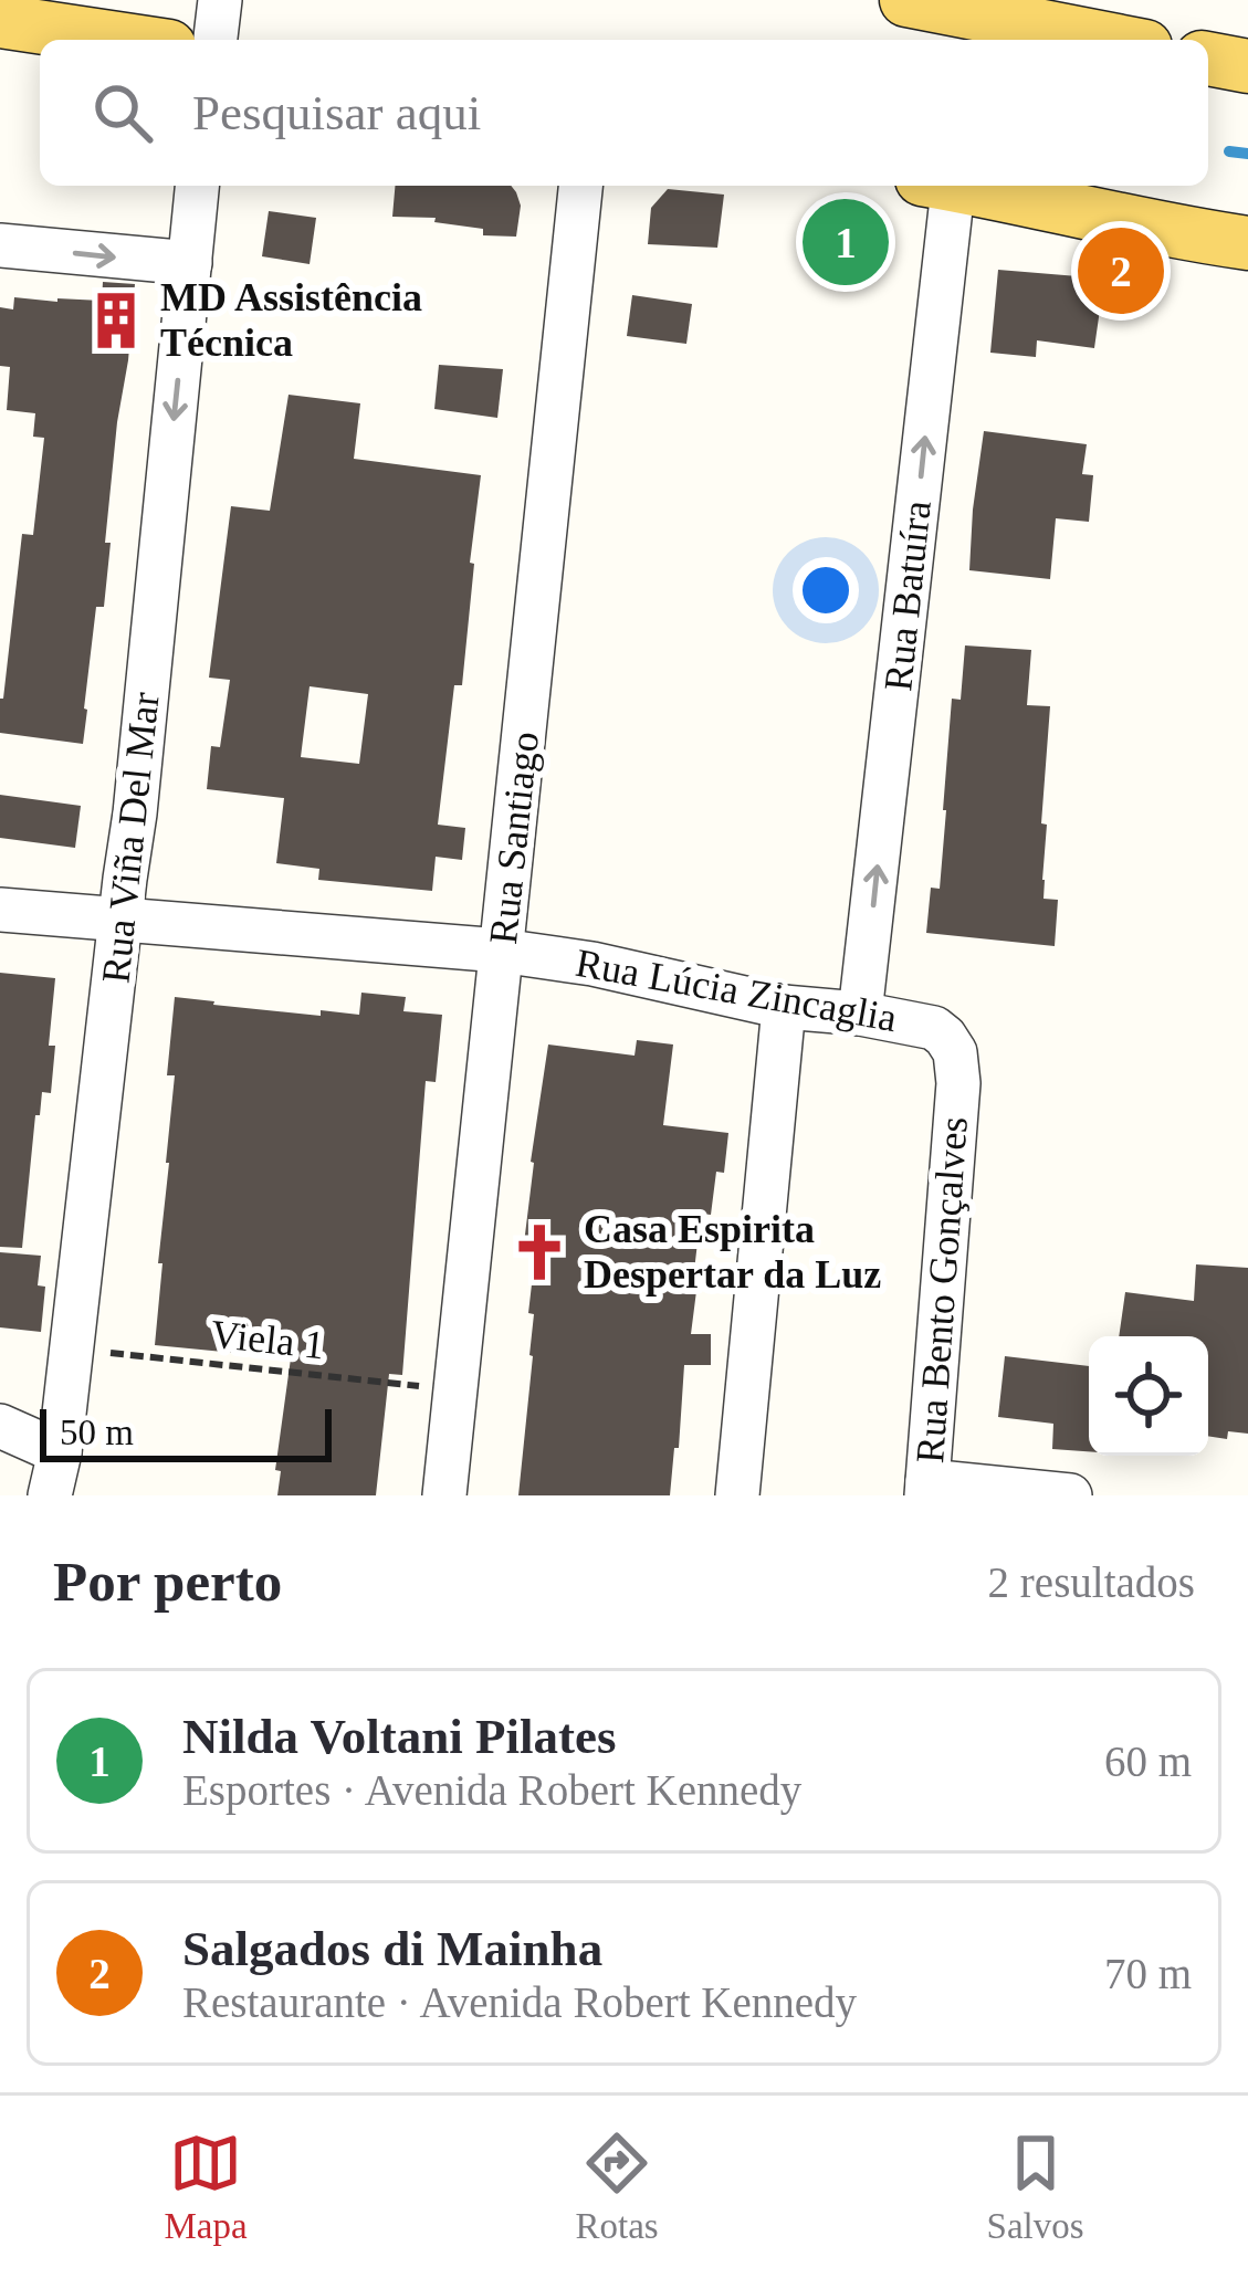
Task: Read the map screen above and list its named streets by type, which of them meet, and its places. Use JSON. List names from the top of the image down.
{
  "streets": {
    "street": [
      "Rua Batuíra",
      "Rua Viña Del Mar",
      "Rua Santiago",
      "Rua Lúcia Zincaglia",
      "Rua Bento Gonçalves"
    ],
    "path": ["Viela 1"]
  },
  "crossings": [
    ["Rua Batuíra", "Rua Lúcia Zincaglia"],
    ["Rua Viña Del Mar", "Rua Lúcia Zincaglia"],
    ["Rua Viña Del Mar", "Viela 1"],
    ["Rua Santiago", "Rua Lúcia Zincaglia"],
    ["Rua Santiago", "Viela 1"],
    ["Rua Lúcia Zincaglia", "Rua Bento Gonçalves"]
  ],
  "one_way": ["Rua Batuíra", "Rua Viña Del Mar"],
  "places": {
    "building": ["MD Assistência Técnica"],
    "church": ["Casa Espirita Despertar da Luz"]
  },
  "scale_bar": "50 m",
  "page": {
    "search": "Pesquisar aqui",
    "pins": ["1", "2"],
    "scale": "50 m",
    "heading": ["Por perto", "2 resultados"],
    "list": [
      {
        "mark": "1",
        "name": "Nilda Voltani Pilates",
        "note": "Esportes · Avenida Robert Kennedy",
        "value": "60 m"
      },
      {
        "mark": "2",
        "name": "Salgados di Mainha",
        "note": "Restaurante · Avenida Robert Kennedy",
        "value": "70 m"
      }
    ],
    "nav": ["Mapa", "Rotas", "Salvos"]
  }
}
